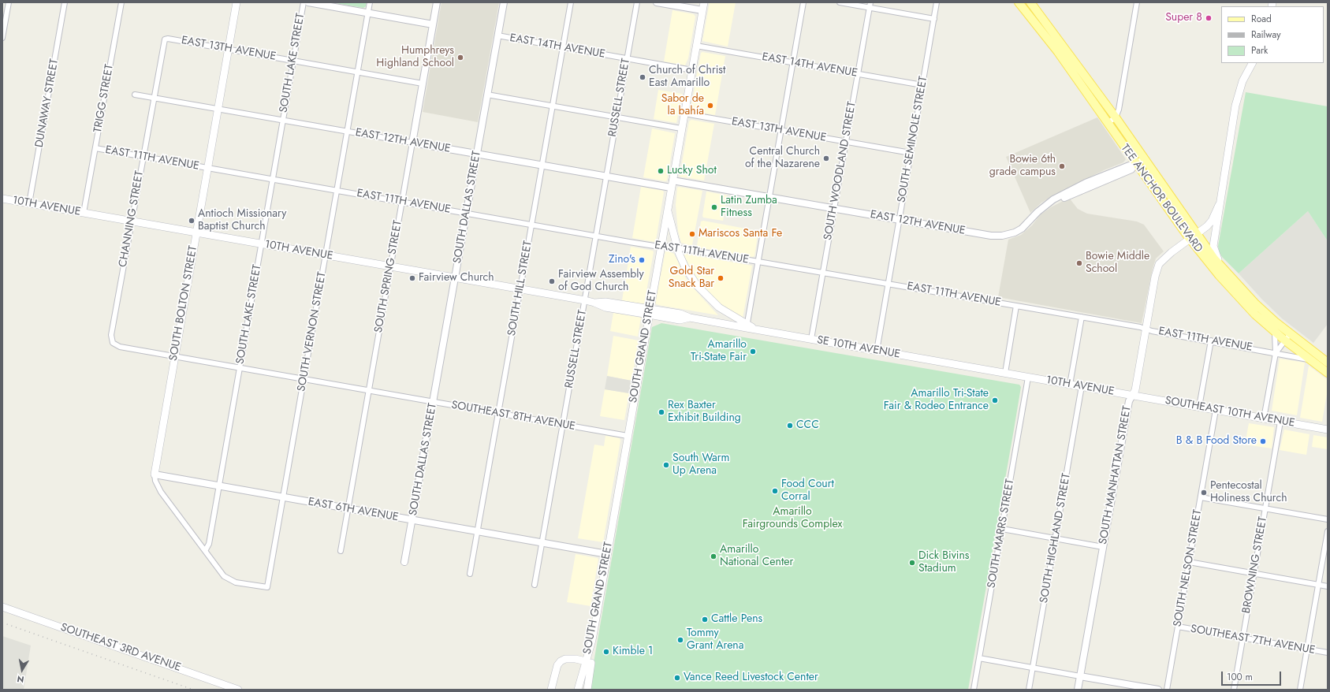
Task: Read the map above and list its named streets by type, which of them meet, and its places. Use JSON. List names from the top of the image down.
{
  "streets": {
    "main road": [
      "TEE ANCHOR BOULEVARD",
      "10TH AVENUE",
      "SOUTH BOLTON STREET",
      "SOUTH GRAND STREET",
      "SE 10TH AVENUE",
      "SOUTHEAST 10TH AVENUE",
      "SOUTH MANHATTAN STREET",
      "SOUTHEAST 3RD AVENUE"
    ],
    "street": [
      "EAST 14TH AVENUE",
      "EAST 13TH AVENUE",
      "SOUTH LAKE STREET",
      "RUSSELL STREET",
      "TRIGG STREET",
      "DUNAWAY STREET",
      "SOUTH SEMINOLE STREET",
      "EAST 12TH AVENUE",
      "EAST 11TH AVENUE",
      "SOUTH WOODLAND STREET",
      "SOUTH DALLAS STREET",
      "CHANNING STREET",
      "SOUTH SPRING STREET",
      "SOUTH HILL STREET",
      "SOUTH VERNON STREET",
      "SOUTHEAST 8TH AVENUE",
      "EAST 6TH AVENUE",
      "SOUTH MARRS STREET",
      "SOUTH HIGHLAND STREET",
      "BROWNING STREET",
      "SOUTH NELSON STREET",
      "SOUTHEAST 7TH AVENUE"
    ]
  },
  "crossings": [
    ["EAST 14TH AVENUE", "RUSSELL STREET"],
    ["EAST 14TH AVENUE", "SOUTH SEMINOLE STREET"],
    ["EAST 14TH AVENUE", "SOUTH WOODLAND STREET"],
    ["EAST 14TH AVENUE", "SOUTH DALLAS STREET"],
    ["EAST 14TH AVENUE", "SOUTH HILL STREET"],
    ["EAST 14TH AVENUE", "SOUTH GRAND STREET"],
    ["EAST 13TH AVENUE", "SOUTH LAKE STREET"],
    ["EAST 13TH AVENUE", "SOUTH SEMINOLE STREET"],
    ["EAST 13TH AVENUE", "SOUTH WOODLAND STREET"],
    ["EAST 13TH AVENUE", "CHANNING STREET"],
    ["EAST 13TH AVENUE", "SOUTH SPRING STREET"],
    ["EAST 13TH AVENUE", "SOUTH BOLTON STREET"],
    ["EAST 13TH AVENUE", "SOUTH VERNON STREET"],
    ["EAST 13TH AVENUE", "SOUTH GRAND STREET"],
    ["SOUTH LAKE STREET", "EAST 12TH AVENUE"],
    ["SOUTH LAKE STREET", "EAST 11TH AVENUE"],
    ["SOUTH LAKE STREET", "10TH AVENUE"],
    ["SOUTH LAKE STREET", "SOUTH VERNON STREET"],
    ["SOUTH LAKE STREET", "SOUTHEAST 8TH AVENUE"],
    ["SOUTH LAKE STREET", "EAST 6TH AVENUE"],
    ["RUSSELL STREET", "EAST 12TH AVENUE"],
    ["RUSSELL STREET", "EAST 11TH AVENUE"],
    ["RUSSELL STREET", "10TH AVENUE"],
    ["RUSSELL STREET", "SOUTHEAST 8TH AVENUE"],
    ["RUSSELL STREET", "EAST 6TH AVENUE"],
    ["TRIGG STREET", "EAST 11TH AVENUE"],
    ["TRIGG STREET", "10TH AVENUE"],
    ["DUNAWAY STREET", "10TH AVENUE"],
    ["SOUTH SEMINOLE STREET", "EAST 12TH AVENUE"],
    ["SOUTH SEMINOLE STREET", "EAST 11TH AVENUE"],
    ["SOUTH SEMINOLE STREET", "SE 10TH AVENUE"],
    ["EAST 12TH AVENUE", "SOUTH WOODLAND STREET"],
    ["EAST 12TH AVENUE", "TEE ANCHOR BOULEVARD"],
    ["EAST 12TH AVENUE", "SOUTH DALLAS STREET"],
    ["EAST 12TH AVENUE", "CHANNING STREET"],
    ["EAST 12TH AVENUE", "SOUTH SPRING STREET"],
    ["EAST 12TH AVENUE", "SOUTH HILL STREET"],
    ["EAST 12TH AVENUE", "SOUTH BOLTON STREET"],
    ["EAST 12TH AVENUE", "SOUTH VERNON STREET"],
    ["EAST 12TH AVENUE", "SOUTH GRAND STREET"],
    ["EAST 11TH AVENUE", "SOUTH WOODLAND STREET"],
    ["EAST 11TH AVENUE", "TEE ANCHOR BOULEVARD"],
    ["EAST 11TH AVENUE", "SOUTH DALLAS STREET"],
    ["EAST 11TH AVENUE", "CHANNING STREET"],
    ["EAST 11TH AVENUE", "SOUTH SPRING STREET"],
    ["EAST 11TH AVENUE", "SOUTH HILL STREET"],
    ["EAST 11TH AVENUE", "SOUTH BOLTON STREET"],
    ["EAST 11TH AVENUE", "SOUTH VERNON STREET"],
    ["EAST 11TH AVENUE", "SOUTH GRAND STREET"],
    ["EAST 11TH AVENUE", "SOUTH MANHATTAN STREET"],
    ["SOUTH WOODLAND STREET", "SE 10TH AVENUE"],
    ["TEE ANCHOR BOULEVARD", "SOUTH MANHATTAN STREET"],
    ["10TH AVENUE", "SOUTH DALLAS STREET"],
    ["10TH AVENUE", "CHANNING STREET"],
    ["10TH AVENUE", "SOUTH SPRING STREET"],
    ["10TH AVENUE", "SOUTH HILL STREET"],
    ["10TH AVENUE", "SOUTH BOLTON STREET"],
    ["10TH AVENUE", "SOUTH VERNON STREET"],
    ["10TH AVENUE", "SOUTH GRAND STREET"],
    ["10TH AVENUE", "SE 10TH AVENUE"],
    ["10TH AVENUE", "SOUTHEAST 10TH AVENUE"],
    ["10TH AVENUE", "SOUTH MANHATTAN STREET"],
    ["10TH AVENUE", "SOUTH MARRS STREET"],
    ["10TH AVENUE", "SOUTH HIGHLAND STREET"],
    ["SOUTH DALLAS STREET", "SOUTHEAST 8TH AVENUE"],
    ["SOUTH DALLAS STREET", "EAST 6TH AVENUE"],
    ["CHANNING STREET", "SOUTHEAST 8TH AVENUE"],
    ["SOUTH SPRING STREET", "SOUTHEAST 8TH AVENUE"],
    ["SOUTH SPRING STREET", "EAST 6TH AVENUE"],
    ["SOUTH HILL STREET", "SOUTHEAST 8TH AVENUE"],
    ["SOUTH HILL STREET", "EAST 6TH AVENUE"],
    ["SOUTH BOLTON STREET", "SOUTHEAST 8TH AVENUE"],
    ["SOUTH BOLTON STREET", "EAST 6TH AVENUE"],
    ["SOUTH VERNON STREET", "SOUTHEAST 8TH AVENUE"],
    ["SOUTH VERNON STREET", "EAST 6TH AVENUE"],
    ["SOUTH GRAND STREET", "SOUTHEAST 8TH AVENUE"],
    ["SOUTH GRAND STREET", "EAST 6TH AVENUE"],
    ["SE 10TH AVENUE", "SOUTH MARRS STREET"],
    ["SOUTHEAST 10TH AVENUE", "SOUTH MANHATTAN STREET"],
    ["SOUTHEAST 10TH AVENUE", "BROWNING STREET"],
    ["SOUTHEAST 10TH AVENUE", "SOUTH NELSON STREET"],
    ["BROWNING STREET", "SOUTHEAST 7TH AVENUE"],
    ["SOUTH NELSON STREET", "SOUTHEAST 7TH AVENUE"]
  ],
  "parks": ["Amarillo Fairgrounds Complex"],
  "places": [
    "Super 8",
    "Humphreys Highland School",
    "Church of Christ East Amarillo",
    "Sabor de la bahía",
    "Central Church of the Nazarene",
    "Bowie 6th grade campus",
    "Lucky Shot",
    "Latin Zumba Fitness",
    "Antioch Missionary Baptist Church",
    "Mariscos Santa Fe",
    "Zino's",
    "Bowie Middle School",
    "Fairview Church",
    "Gold Star Snack Bar",
    "Fairview Assembly of God Church",
    "Amarillo Tri-State Fair",
    "Amarillo Tri-State Fair & Rodeo Entrance",
    "Rex Baxter Exhibit Building",
    "CCC",
    "B & B Food Store",
    "South Warm Up Arena",
    "Food Court Corral",
    "Pentecostal Holiness Church",
    "Amarillo National Center",
    "Dick Bivins Stadium",
    "Cattle Pens",
    "Tommy Grant Arena",
    "Kimble 1",
    "Vance Reed Livestock Center"
  ],
  "legend": ["Road", "Railway", "Park"],
  "scale_bar": "100 m",
  "north": "bottom"
}
